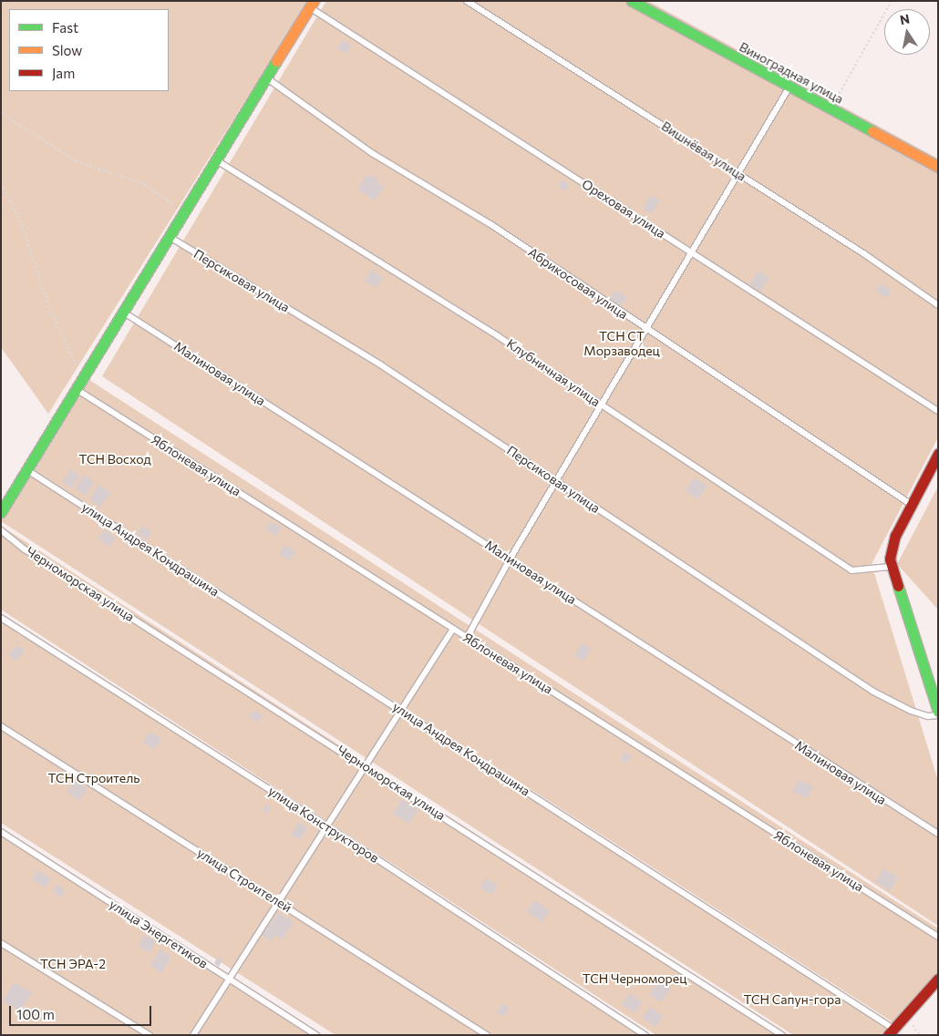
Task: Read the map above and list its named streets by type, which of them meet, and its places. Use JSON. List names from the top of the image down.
{
  "streets": {
    "street": ["Виноградная улица"],
    "lane": [
      "Вишнёвая улица",
      "Ореховая улица",
      "Персиковая улица",
      "Абрикосовая улица",
      "Клубничная улица",
      "Малиновая улица",
      "Яблоневая улица",
      "улица Андрея Кондрашина",
      "Черноморская улица",
      "улица Конструкторов",
      "улица Строителей",
      "улица Энергетиков"
    ]
  },
  "parks": [
    "ТСН СТ Морзаводец",
    "ТСН Восход",
    "ТСН Строитель",
    "ТСН ЭРА-2",
    "ТСН Черноморец",
    "ТСН Сапун-гора"
  ],
  "legend": ["Fast", "Slow", "Jam"],
  "scale_bar": "100 m",
  "north": "top"
}
